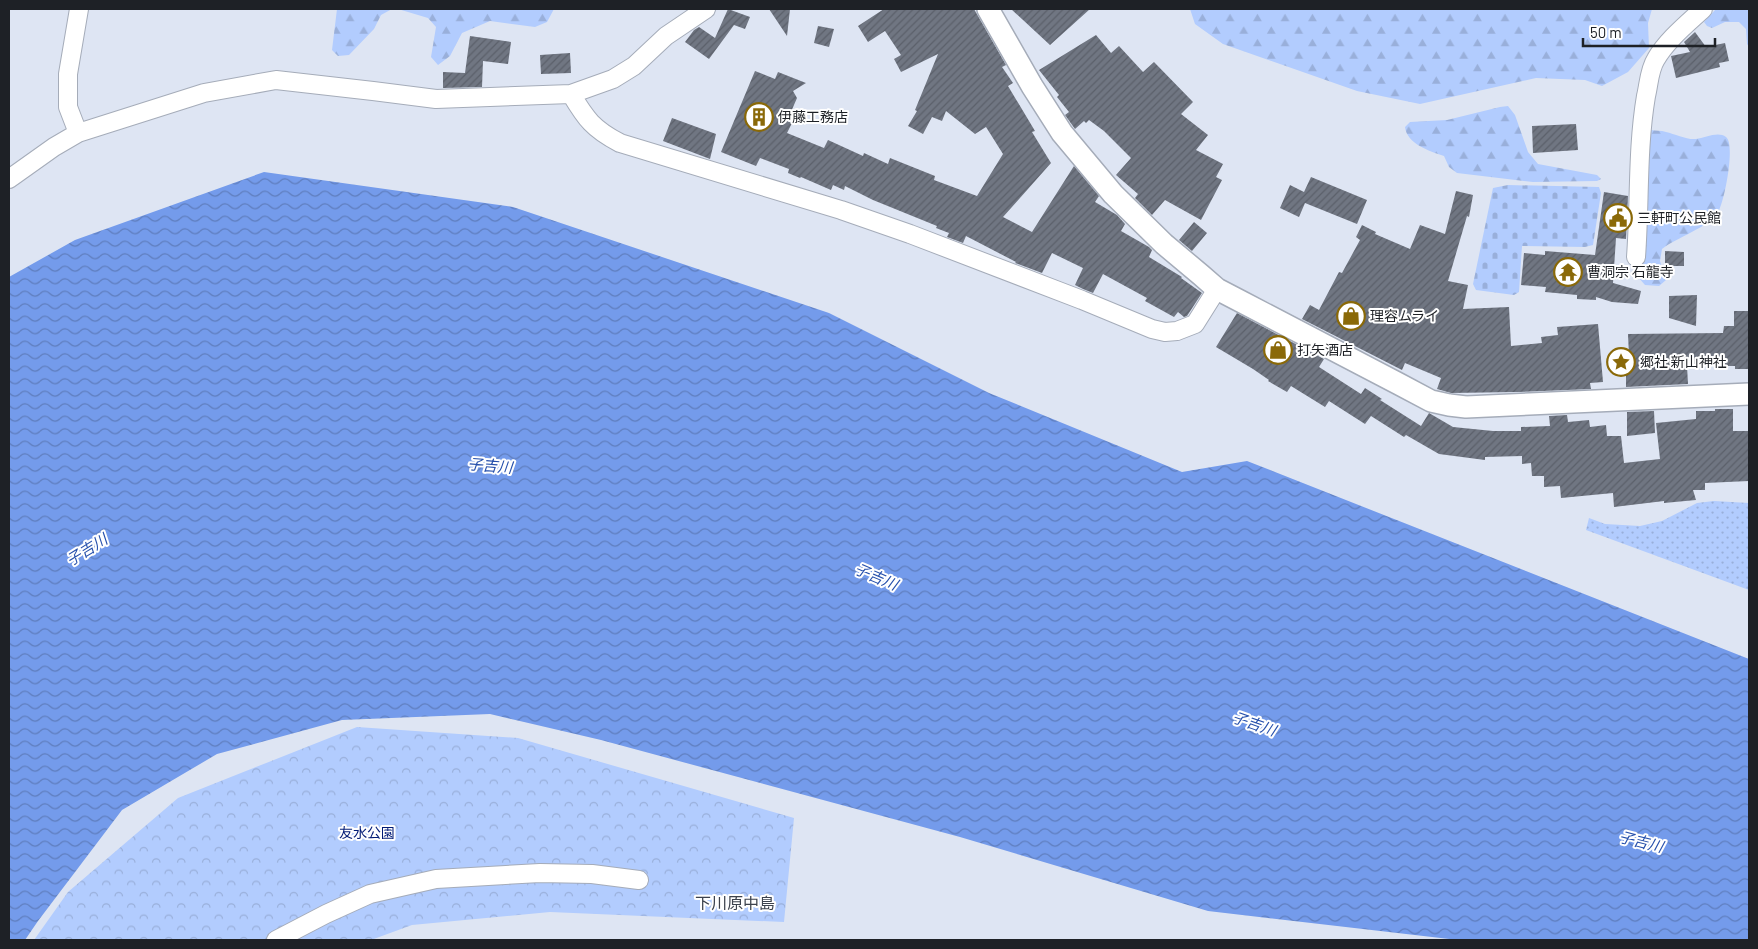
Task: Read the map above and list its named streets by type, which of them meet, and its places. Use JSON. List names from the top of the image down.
{
  "districts": ["下川原中島"],
  "water": ["子吉川"],
  "parks": ["友水公園"],
  "places": {
    "building": ["伊藤工務店"],
    "public building": ["三軒町公民館"],
    "temple": ["曹洞宗 石龍寺"],
    "shop": ["理容ムライ", "打矢酒店"],
    "place": ["郷社 新山神社"]
  },
  "scale_bar": "50 m"
}
